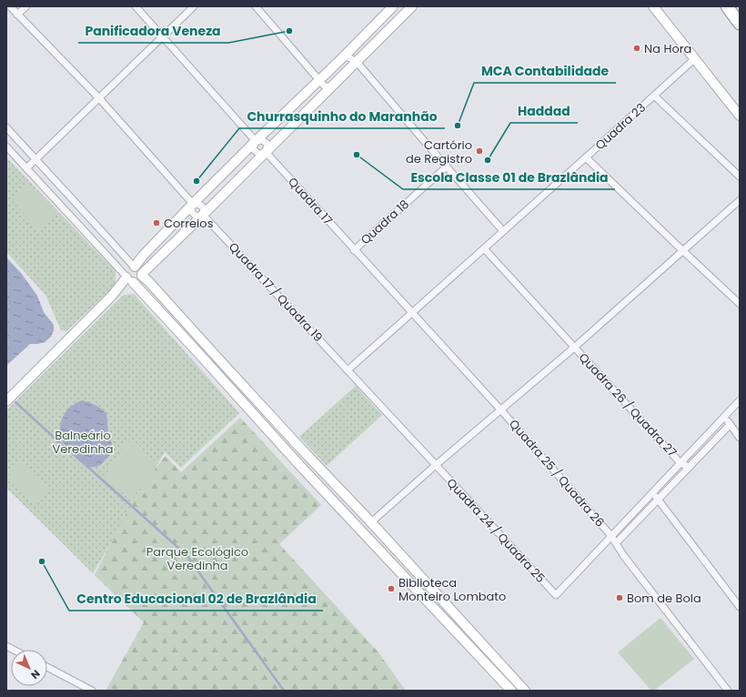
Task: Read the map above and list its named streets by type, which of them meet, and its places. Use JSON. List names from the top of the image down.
{
  "streets": {
    "street": [
      "Quadra 23",
      "Quadra 17",
      "Quadra 18",
      "Quadra 17 / Quadra 19",
      "Quadra 26 / Quadra 27",
      "Quadra 25 / Quadra 26",
      "Quadra 24 / Quadra 25"
    ]
  },
  "crossings": [
    ["Quadra 17", "Quadra 18"],
    ["Quadra 17", "Quadra 25 / Quadra 26"],
    ["Quadra 17 / Quadra 19", "Quadra 24 / Quadra 25"],
    ["Quadra 25 / Quadra 26", "Quadra 24 / Quadra 25"]
  ],
  "parks": ["Balneário Veredinha", "Parque Ecológico Veredinha"],
  "places": [
    "Panificadora Veneza",
    "Na Hora",
    "MCA Contabilidade",
    "Cartório de Registro",
    "Escola Classe 01 de Brazlândia",
    "Haddad",
    "Churrasquinho do Maranhão",
    "Correios",
    "Centro Educacional 02 de Brazlândia",
    "Biblioteca Monteiro Lombato",
    "Bom de Bola"
  ],
  "north": "bottom right"
}
